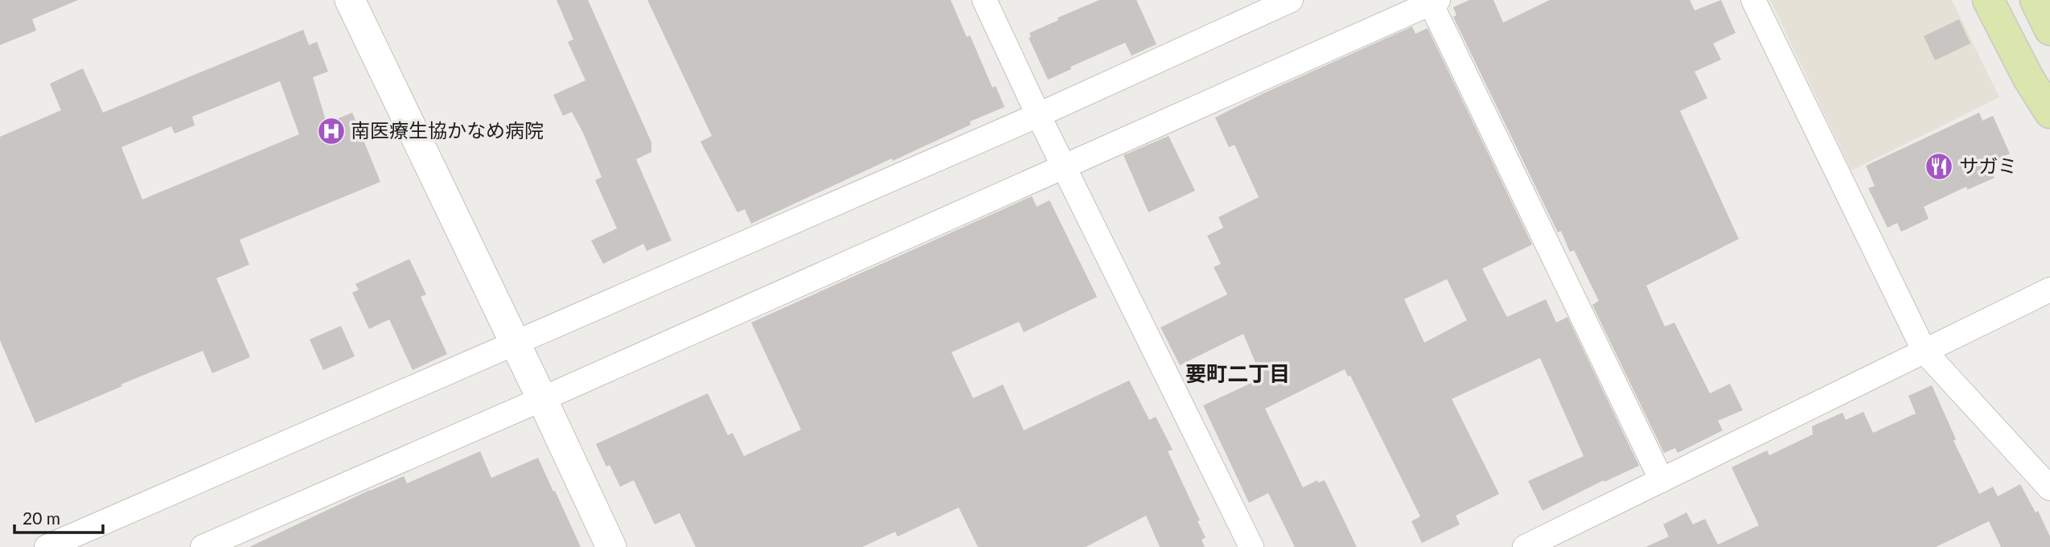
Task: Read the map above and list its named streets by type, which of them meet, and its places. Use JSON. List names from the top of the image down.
{
  "districts": ["要町二丁目"],
  "places": {
    "hospital": ["南医療生協かなめ病院"],
    "restaurant": ["サガミ"]
  },
  "scale_bar": "20 m"
}
